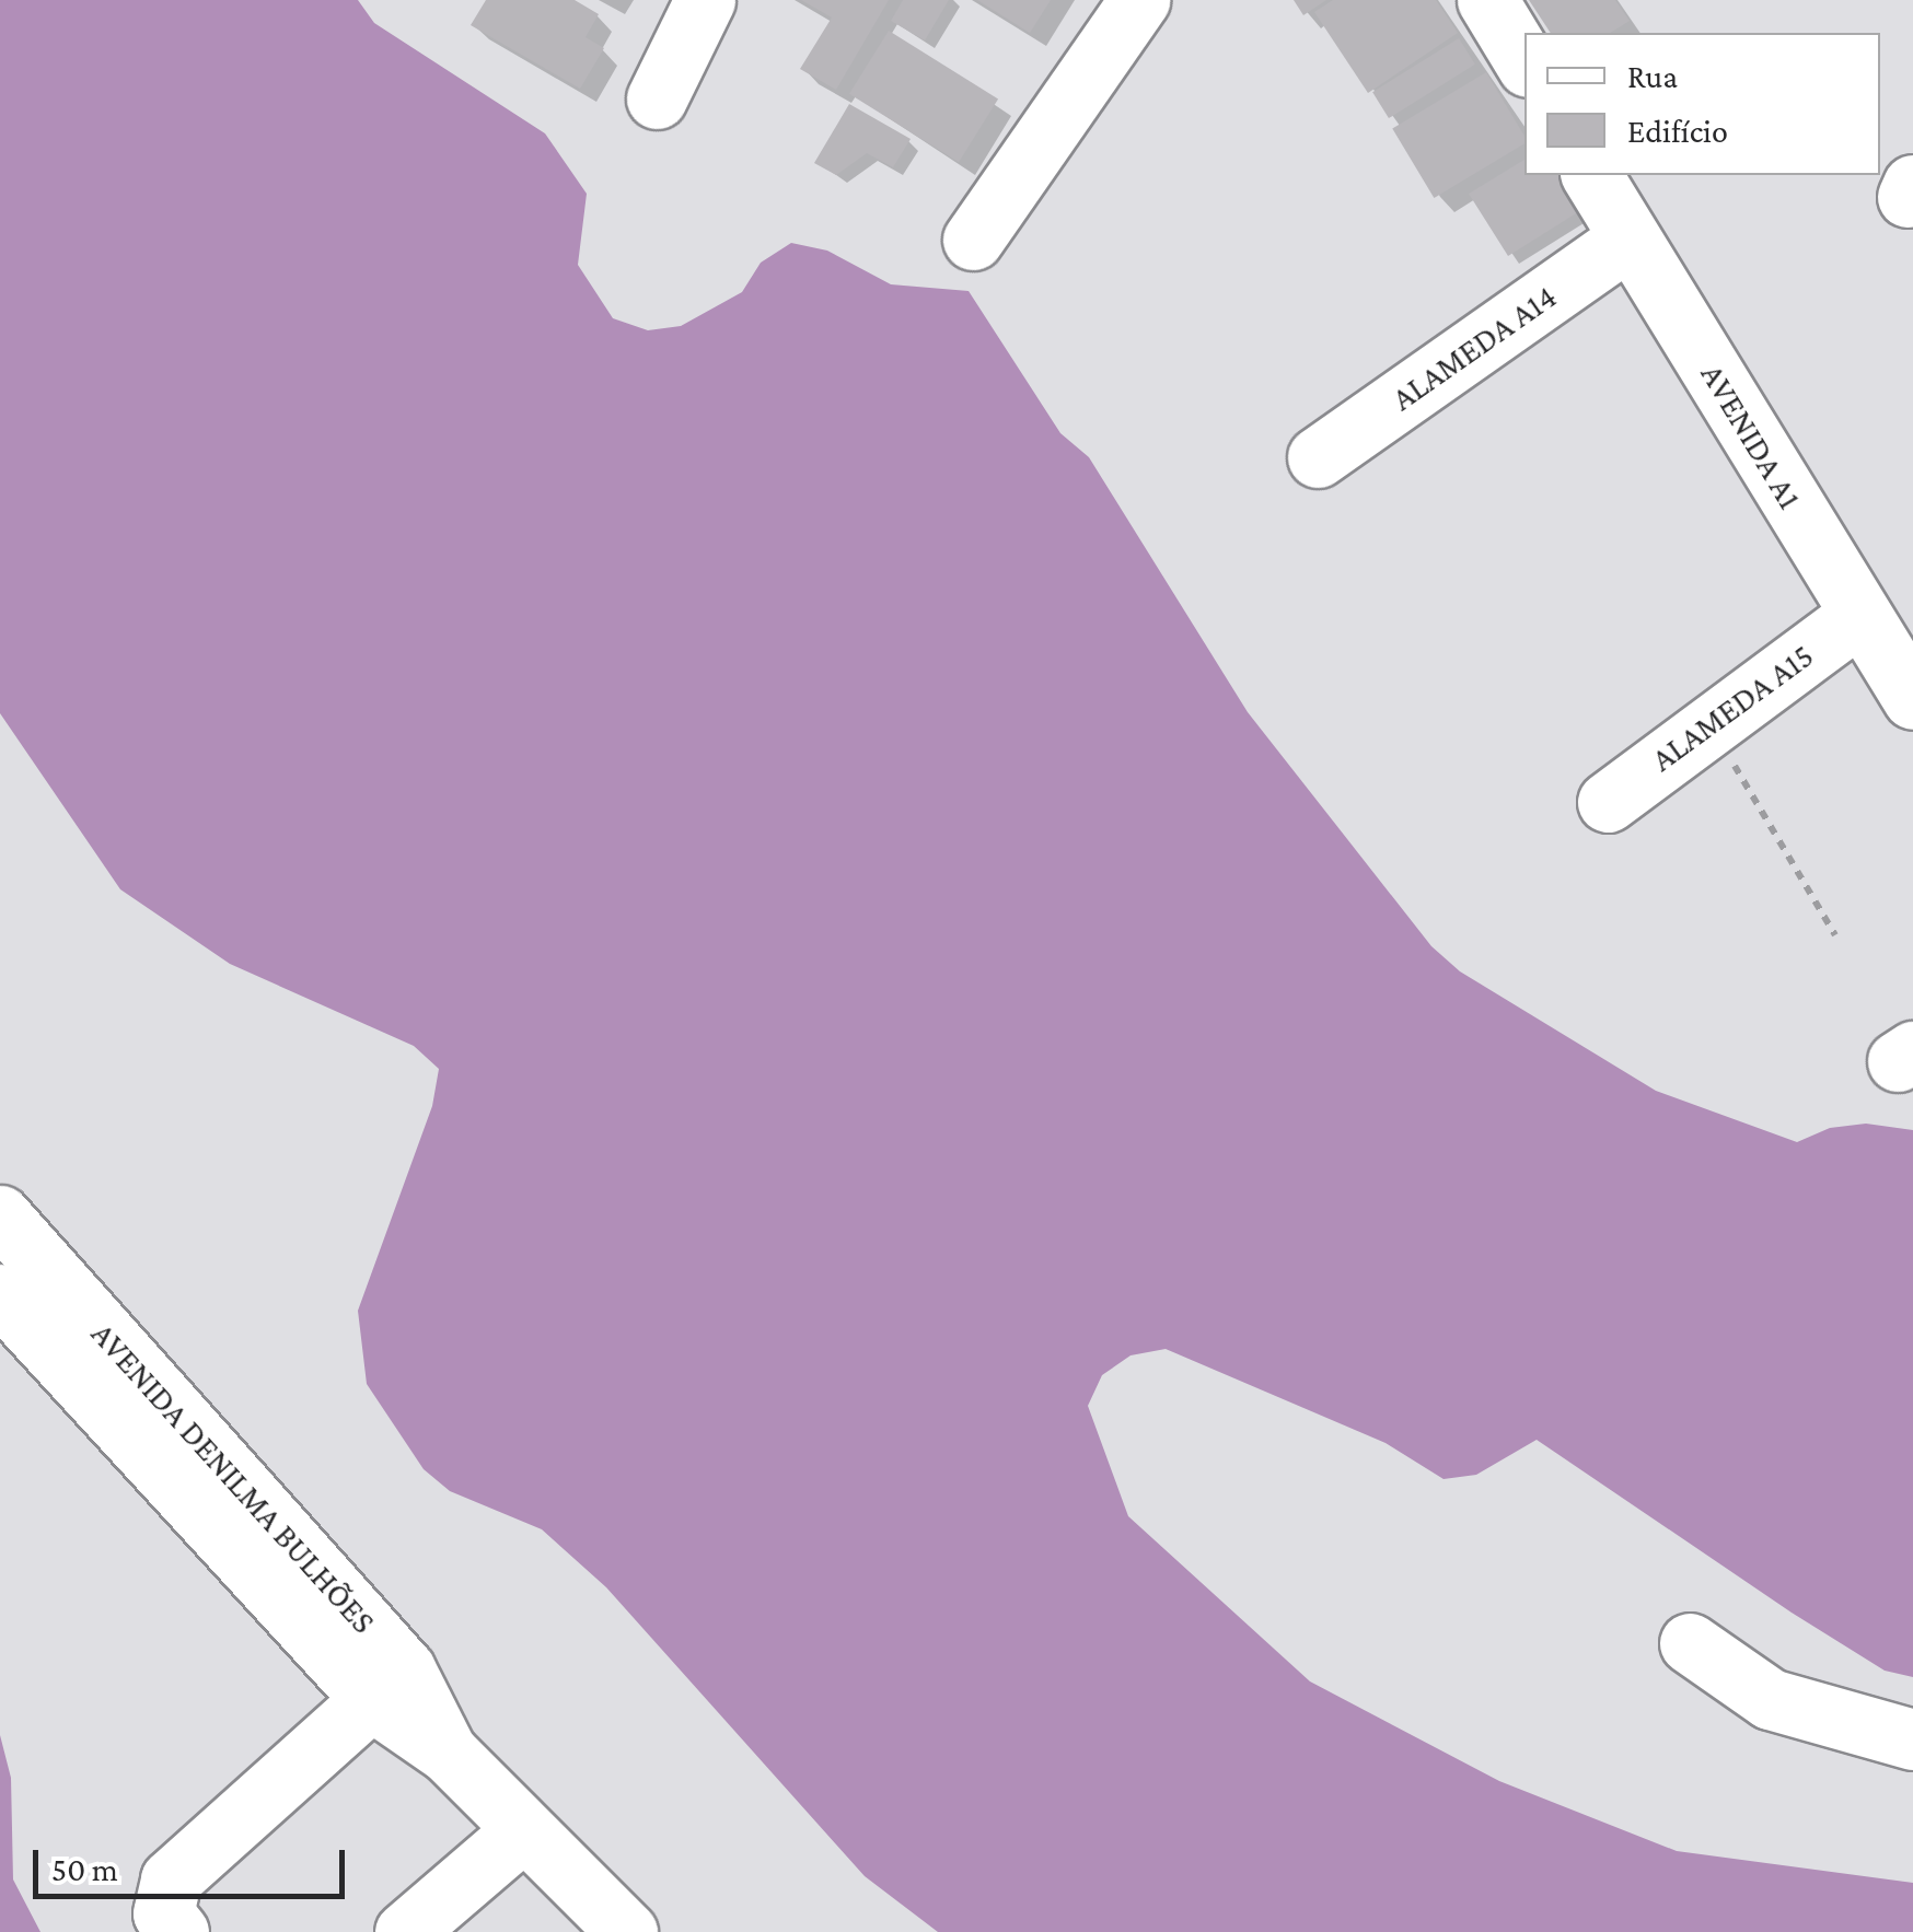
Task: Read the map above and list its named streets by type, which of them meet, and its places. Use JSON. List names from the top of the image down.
{
  "streets": {
    "street": [
      "ALAMEDA A14",
      "AVENIDA A1",
      "ALAMEDA A15",
      "AVENIDA DENILMA BULHÕES"
    ]
  },
  "crossings": [
    ["ALAMEDA A14", "AVENIDA A1"],
    ["AVENIDA A1", "ALAMEDA A15"]
  ],
  "legend": ["Rua", "Edifício"],
  "scale_bar": "50 m"
}
